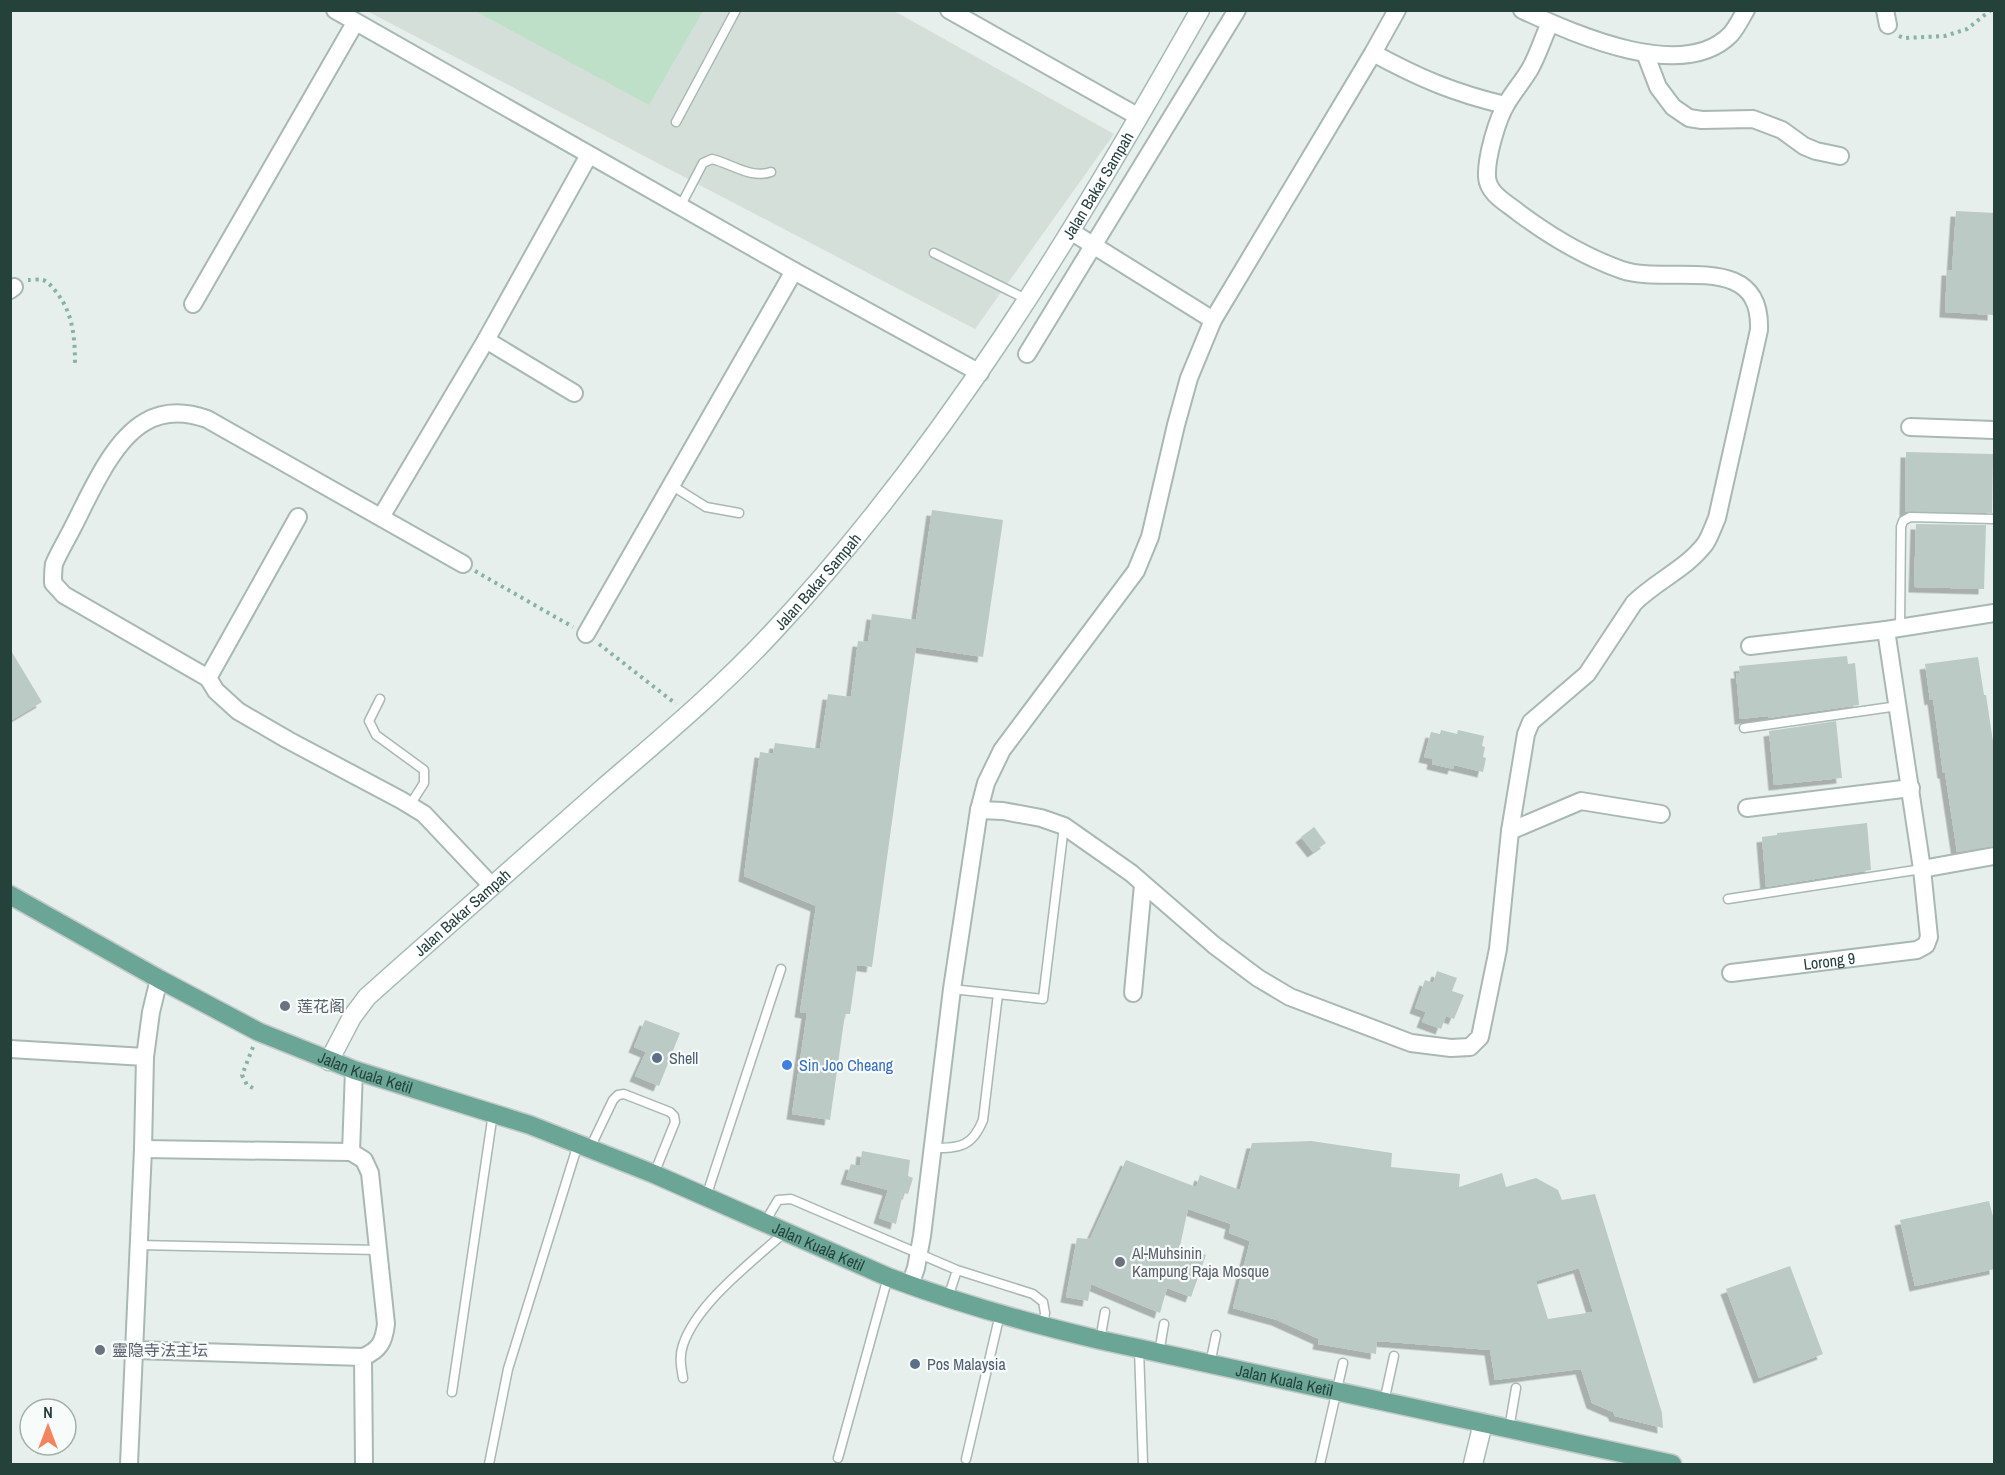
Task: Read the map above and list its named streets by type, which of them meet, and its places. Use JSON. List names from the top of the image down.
{
  "streets": {
    "main road": ["Jalan Bakar Sampah", "Jalan Kuala Ketil"],
    "street": ["Lorong 9"]
  },
  "crossings": [
    ["Jalan Bakar Sampah", "Jalan Kuala Ketil"]
  ],
  "places": [
    "莲花阁",
    "Shell",
    "Sin Joo Cheang",
    "Al-Muhsinin Kampung Raja Mosque",
    "靈隐寺法主坛",
    "Pos Malaysia"
  ],
  "north": "top"
}
